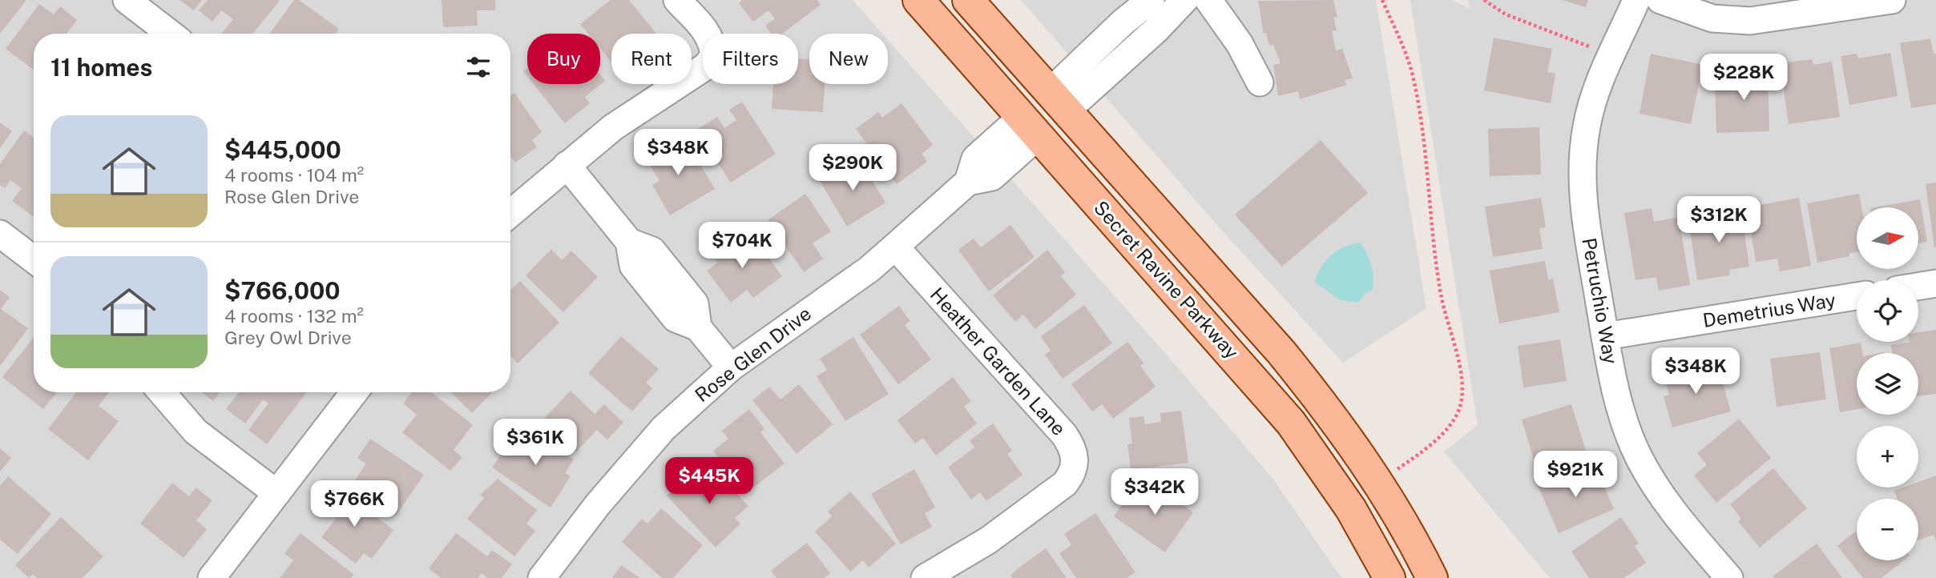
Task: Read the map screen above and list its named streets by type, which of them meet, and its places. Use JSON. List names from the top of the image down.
{
  "streets": {
    "main road": ["Secret Ravine Parkway"],
    "street": [
      "Petruchio Way",
      "Demetrius Way",
      "Rose Glen Drive",
      "Heather Garden Lane"
    ]
  },
  "crossings": [
    ["Secret Ravine Parkway", "Rose Glen Drive"],
    ["Petruchio Way", "Demetrius Way"],
    ["Rose Glen Drive", "Heather Garden Lane"]
  ],
  "north": "right",
  "page": {
    "chip": [
      "Buy",
      "Rent",
      "Filters",
      "New"
    ],
    "heading": "11 homes",
    "price": [
      "$228K",
      "$348K",
      "$290K",
      "$312K",
      "$704K",
      "$348K",
      "$361K",
      "$921K",
      "$445K",
      "$342K",
      "$766K"
    ],
    "list": [
      {
        "name": "$445,000",
        "note": "4 rooms · 104 m² · Rose Glen Drive"
      },
      {
        "name": "$766,000",
        "note": "4 rooms · 132 m² · Grey Owl Drive"
      }
    ],
    "map_buttons": ["+", "−"]
  }
}
